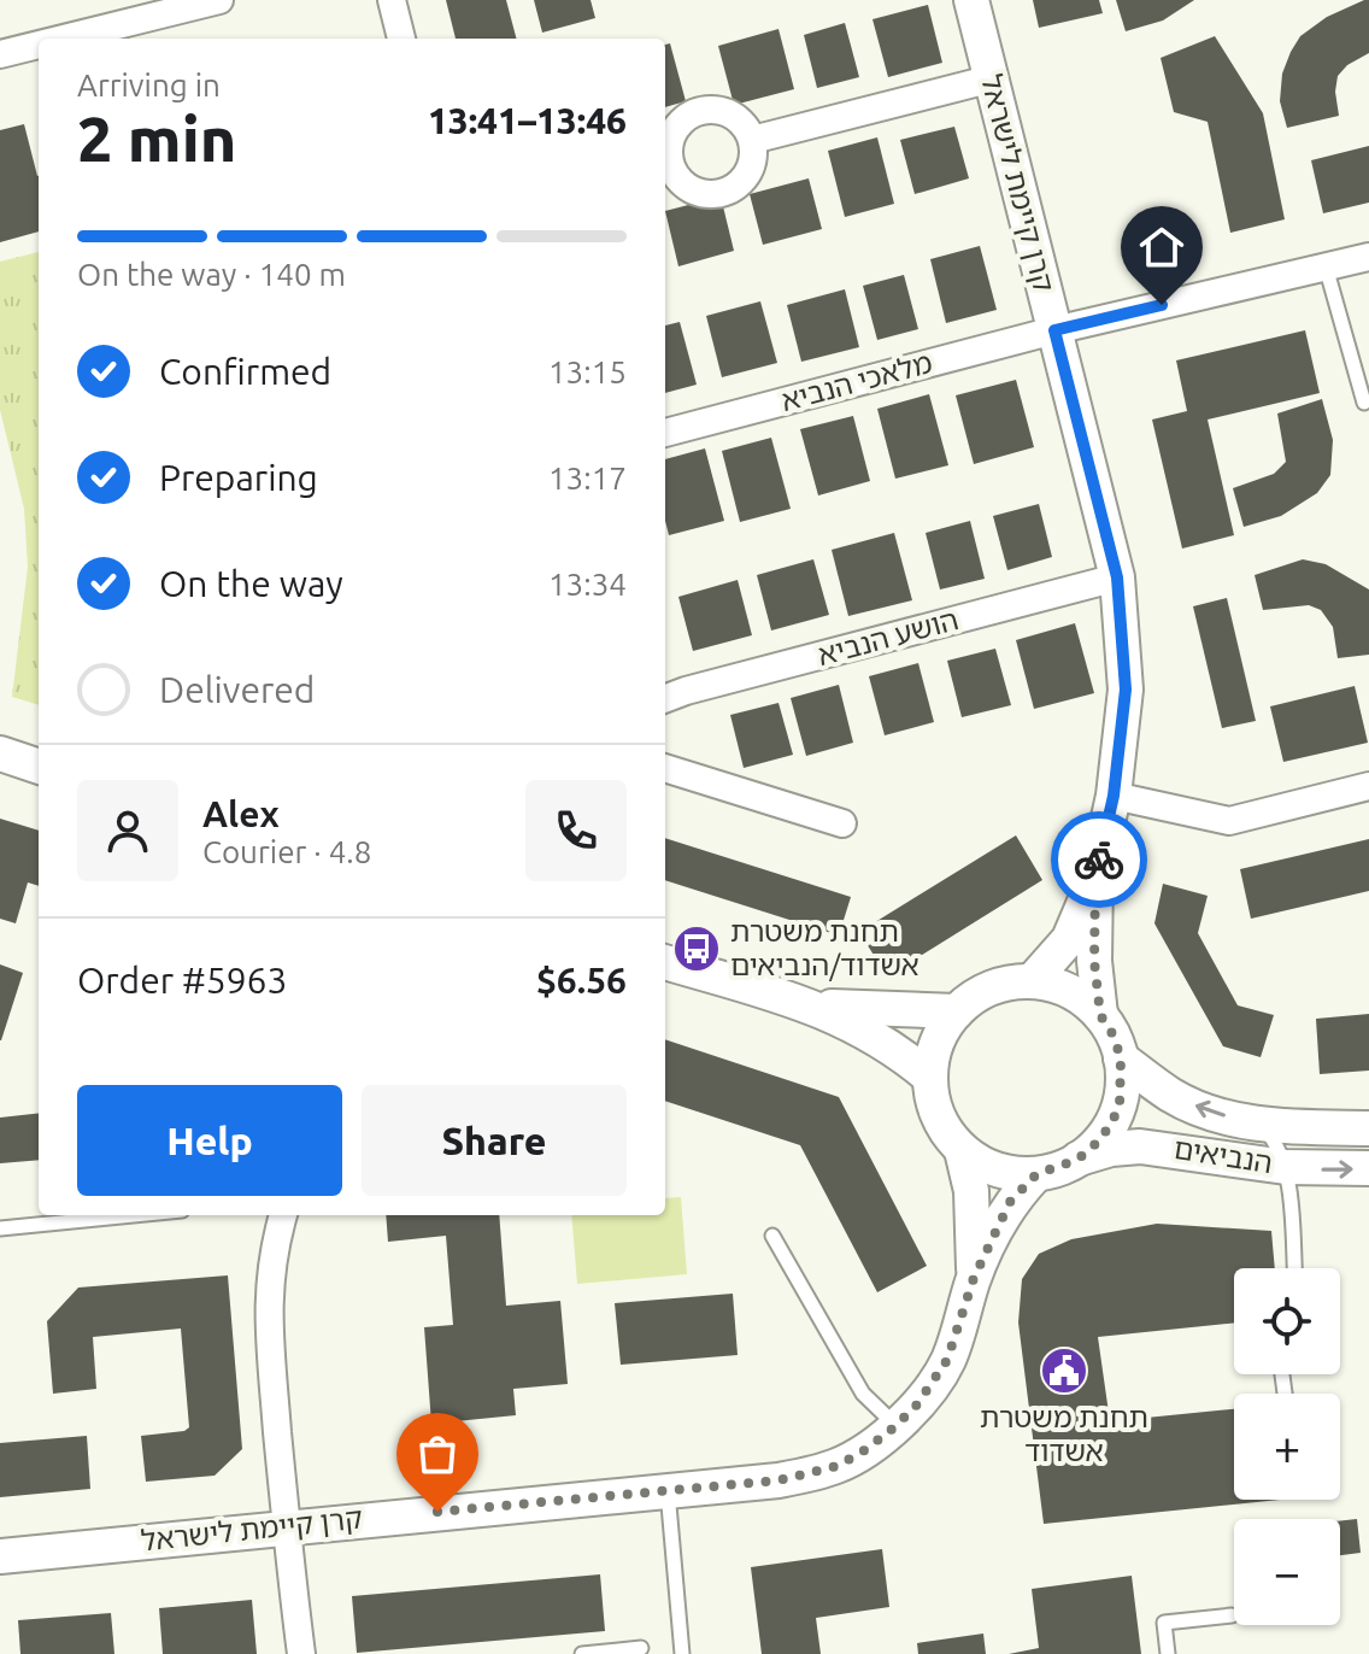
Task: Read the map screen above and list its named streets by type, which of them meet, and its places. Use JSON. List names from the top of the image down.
{
  "streets": {
    "street": [
      "קרן קיימת לישראל",
      "מלאכי הנביא",
      "הושע הנביא",
      "הנביאים"
    ]
  },
  "crossings": [
    ["קרן קיימת לישראל", "מלאכי הנביא"],
    ["קרן קיימת לישראל", "הושע הנביא"],
    ["קרן קיימת לישראל", "הנביאים"]
  ],
  "places": {
    "bus stop": ["תחנת משטרת אשדוד/הנביאים"],
    "public building": ["תחנת משטרת אשדוד"]
  },
  "page": {
    "heading": ["2 min", "Arriving in", "13:41–13:46"],
    "panel": [
      "Alex",
      "Courier · 4.8",
      "Order #5963",
      "$6.56"
    ],
    "bar": "On the way · 140 m",
    "list": [
      ["Confirmed", "13:15"],
      ["Preparing", "13:17"],
      ["On the way", "13:34"],
      "Delivered"
    ],
    "buttons": ["Help", "Share"],
    "map_buttons": ["+", "−"]
  }
}
